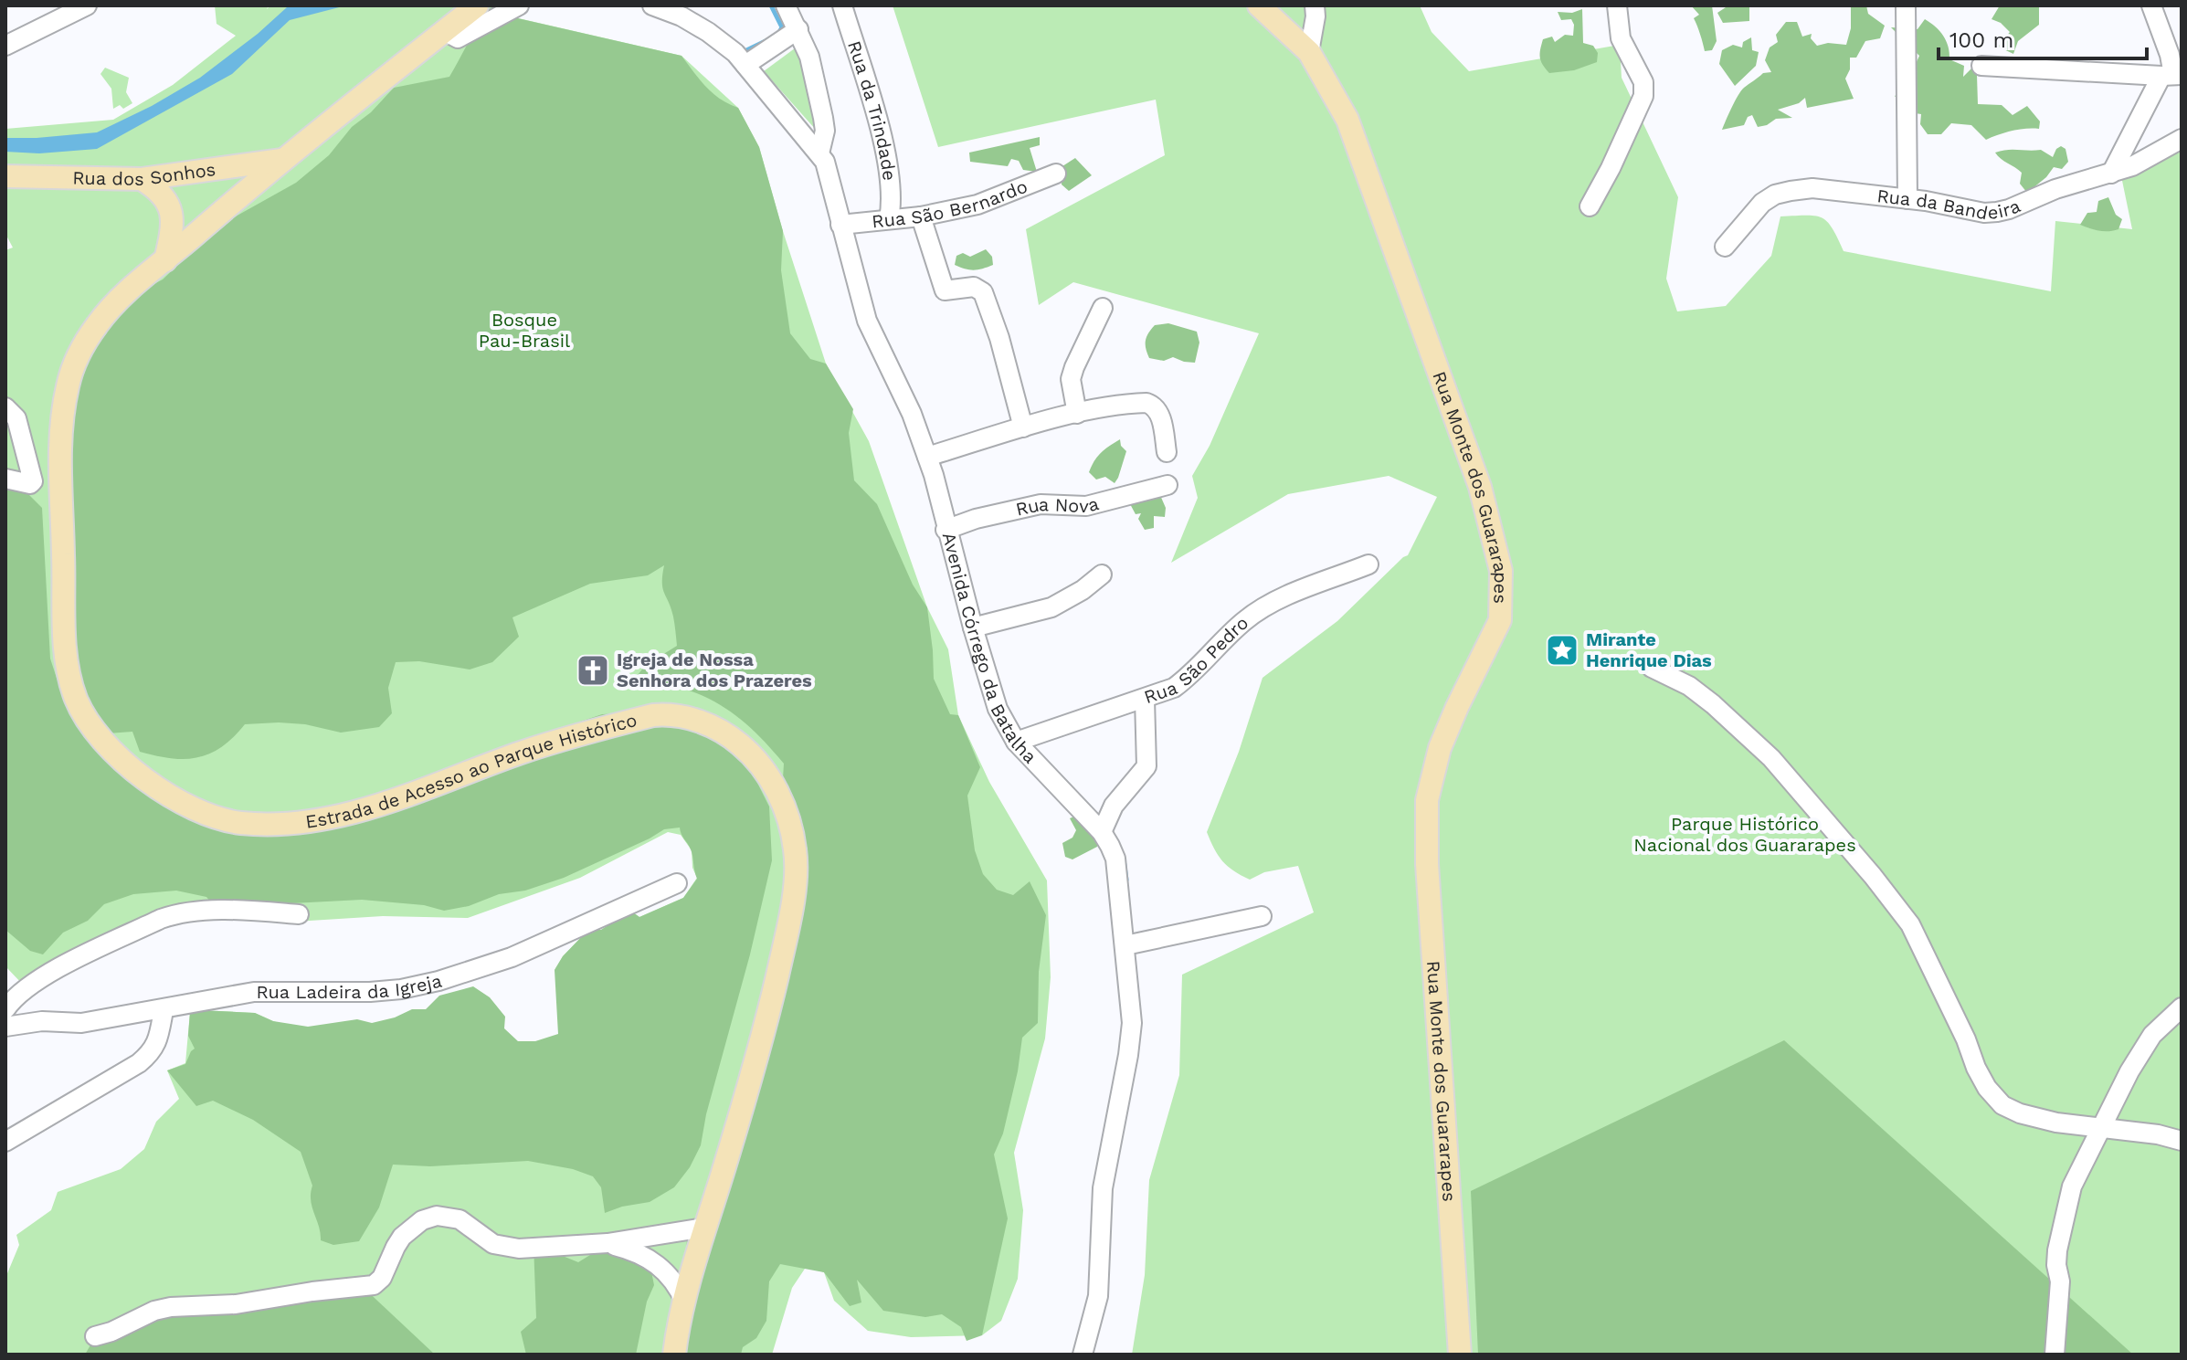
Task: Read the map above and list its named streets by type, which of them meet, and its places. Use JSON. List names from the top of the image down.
{
  "streets": {
    "main road": ["Rua dos Sonhos", "Rua Monte dos Guararapes", "Estrada de Acesso ao Parque Histórico"],
    "street": [
      "Rua da Trindade",
      "Rua da Bandeira",
      "Rua São Bernardo",
      "Rua Nova",
      "Avenida Córrego da Batalha",
      "Rua São Pedro",
      "Rua Ladeira da Igreja"
    ]
  },
  "crossings": [
    ["Rua da Trindade", "Rua São Bernardo"],
    ["Rua dos Sonhos", "Estrada de Acesso ao Parque Histórico"],
    ["Rua São Bernardo", "Avenida Córrego da Batalha"],
    ["Rua Nova", "Avenida Córrego da Batalha"],
    ["Avenida Córrego da Batalha", "Rua São Pedro"]
  ],
  "parks": ["Bosque Pau-Brasil", "Parque Histórico Nacional dos Guararapes"],
  "places": {
    "place": ["Mirante Henrique Dias"],
    "church": ["Igreja de Nossa Senhora dos Prazeres"]
  },
  "scale_bar": "100 m"
}
